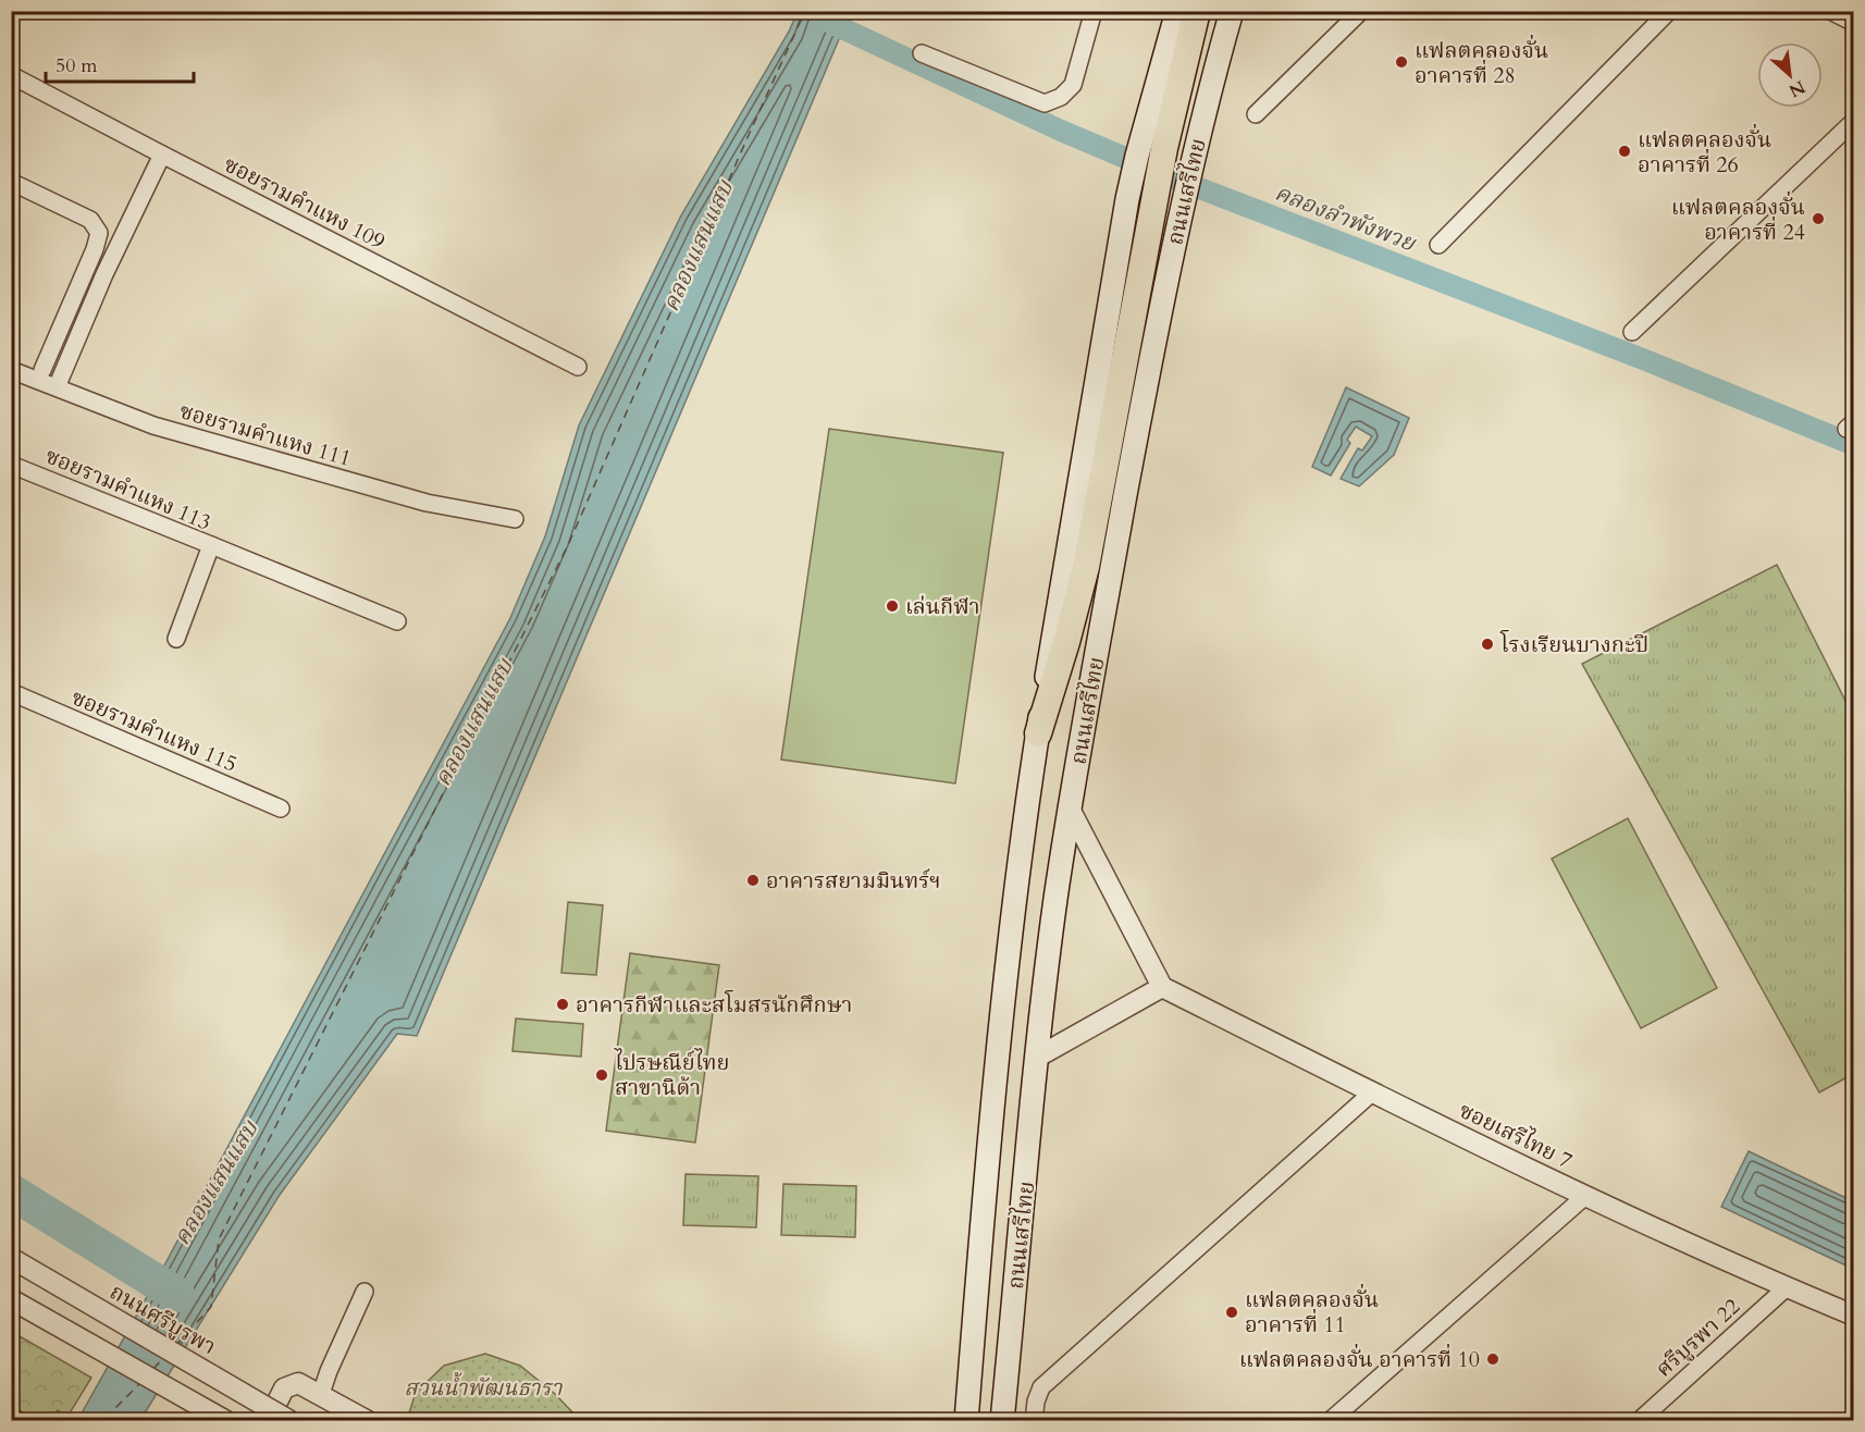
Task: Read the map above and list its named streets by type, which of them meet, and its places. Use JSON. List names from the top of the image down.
{
  "streets": {
    "main road": ["ถนนเสรีไทย"],
    "street": [
      "ซอยรามคำแหง 109",
      "ซอยรามคำแหง 111",
      "ซอยรามคำแหง 113",
      "ซอยรามคำแหง 115",
      "ซอยเสรีไทย 7",
      "ถนนศรีบูรพา",
      "ศรีบูรพา 22"
    ]
  },
  "crossings": [
    ["ซอยเสรีไทย 7", "ศรีบูรพา 22"]
  ],
  "water": ["คลองลำพังพวย", "คลองแสนแสบ"],
  "parks": ["สวนน้ำพัฒนธารา"],
  "places": [
    "แฟลตคลองจั่น อาคารที่ 28",
    "แฟลตคลองจั่น อาคารที่ 26",
    "แฟลตคลองจั่น อาคารที่ 24",
    "เล่นกีฬา",
    "โรงเรียนบางกะปิ",
    "อาคารสยามมินทร์ฯ",
    "อาคารกีฬาและสโมสรนักศึกษา",
    "ไปรษณีย์ไทย สาขานิด้า",
    "แฟลตคลองจั่น อาคารที่ 11",
    "แฟลตคลองจั่น อาคารที่ 10"
  ],
  "scale_bar": "50 m",
  "north": "bottom right"
}
